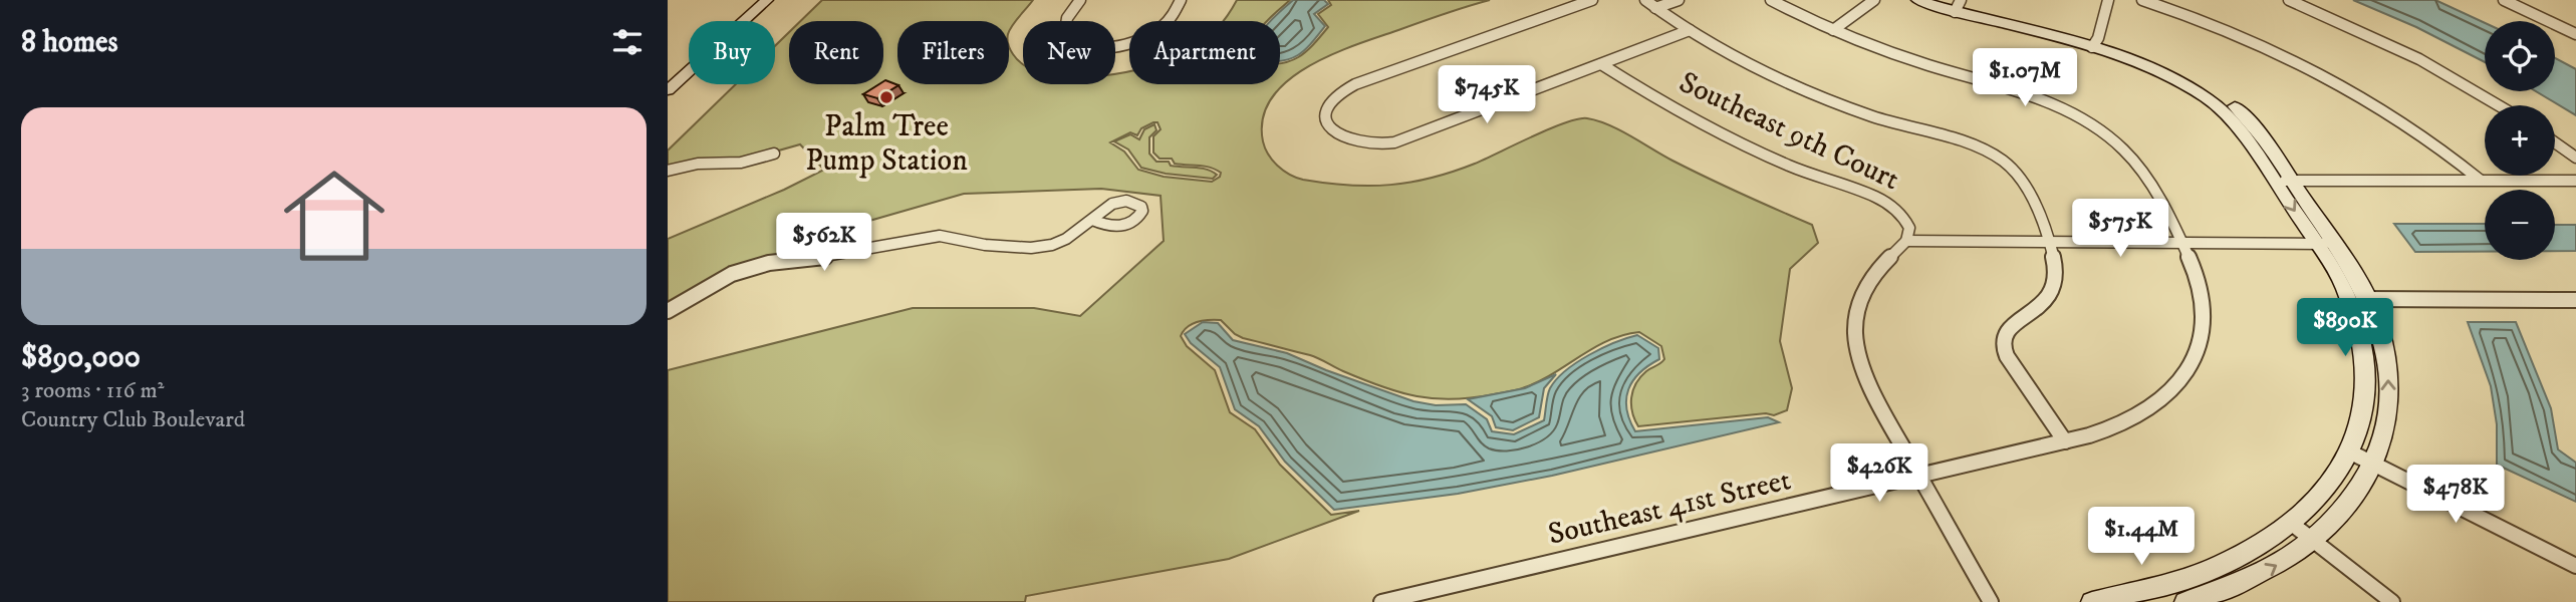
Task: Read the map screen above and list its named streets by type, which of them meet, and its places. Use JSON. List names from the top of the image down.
{
  "streets": {
    "street": ["Southeast 9th Court", "Southeast 41st Street"]
  },
  "places": ["Palm Tree Pump Station"],
  "page": {
    "heading": "8 homes",
    "map_buttons": ["+", "−"],
    "chip": [
      "Buy",
      "Rent",
      "Filters",
      "New",
      "Apartment"
    ],
    "price": [
      "$1.07M",
      "$745K",
      "$575K",
      "$562K",
      "$890K",
      "$426K",
      "$478K",
      "$1.44M"
    ],
    "list": [
      {
        "name": "$890,000",
        "note": "3 rooms · 116 m² · Country Club Boulevard"
      }
    ]
  }
}
